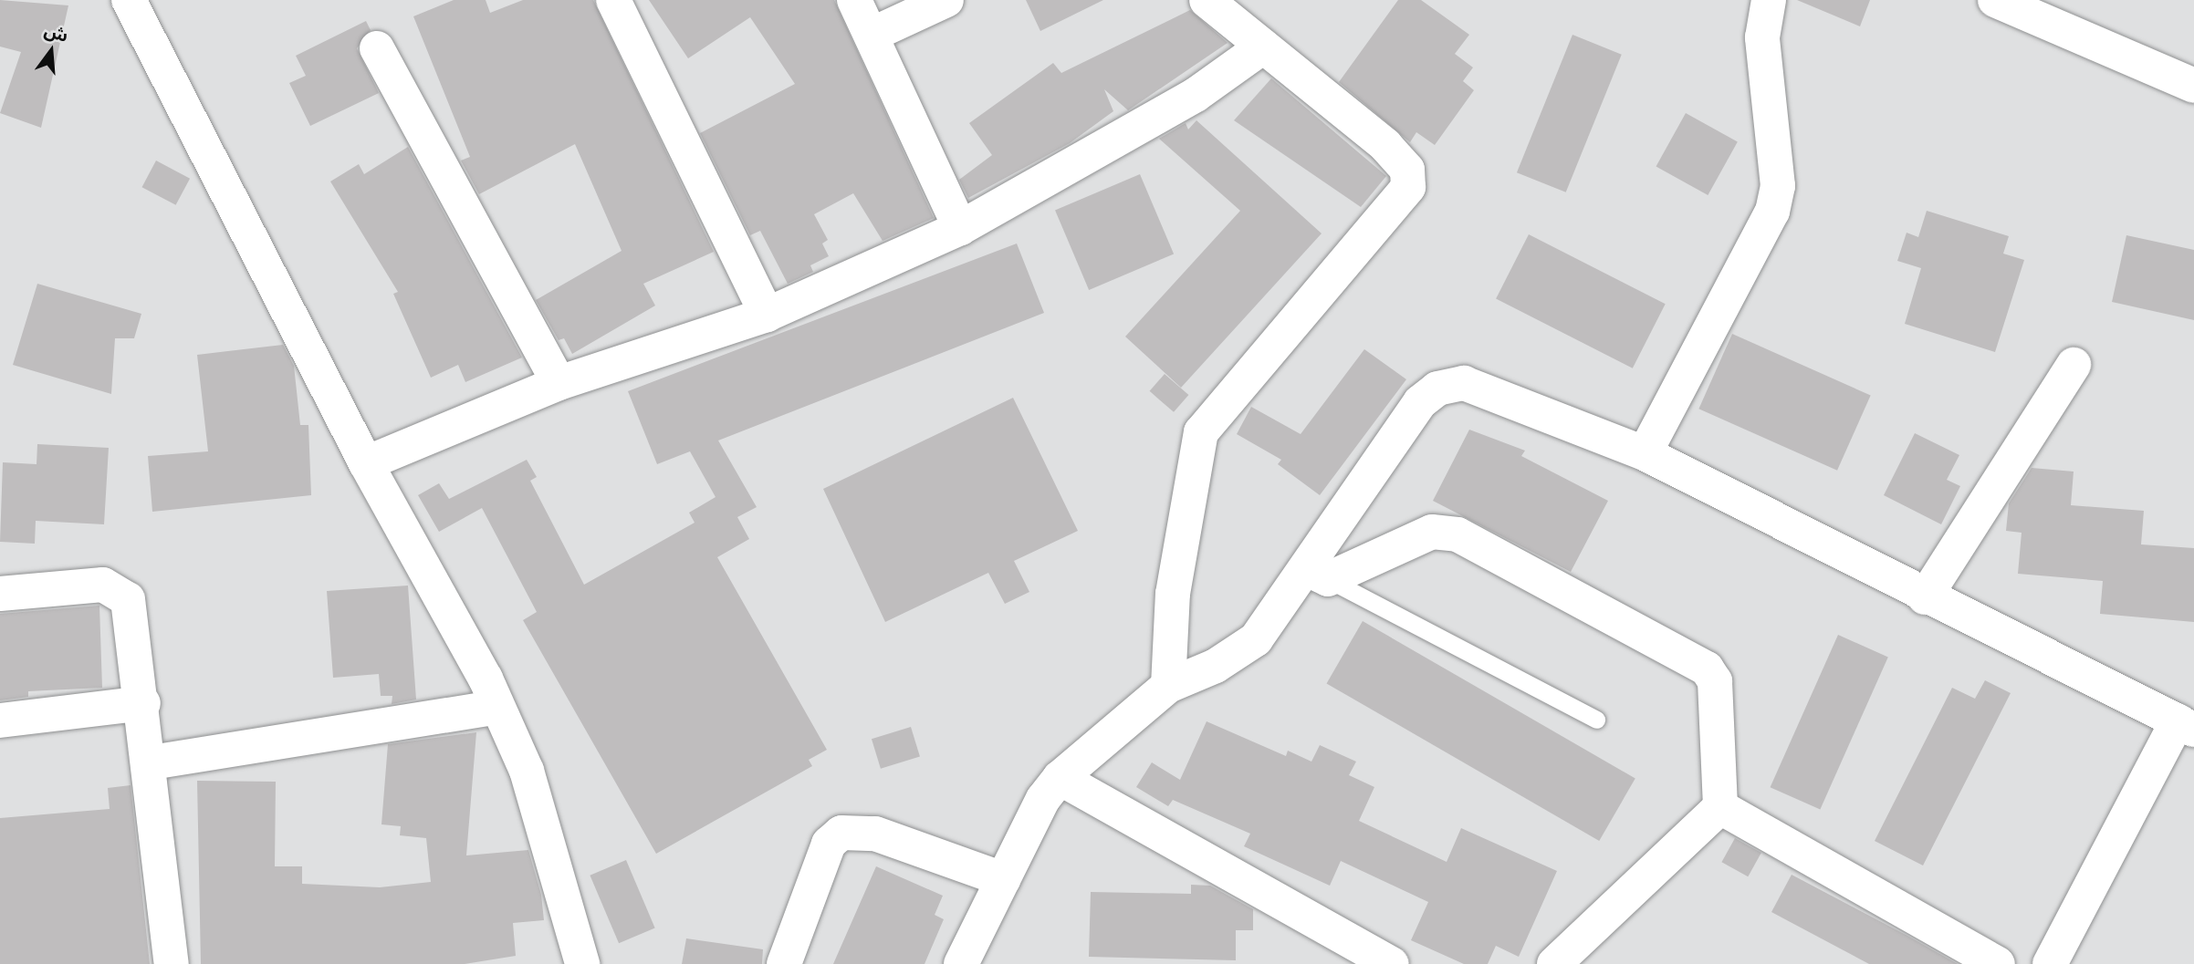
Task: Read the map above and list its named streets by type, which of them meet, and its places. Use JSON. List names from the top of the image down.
{
  "north": "top"
}
